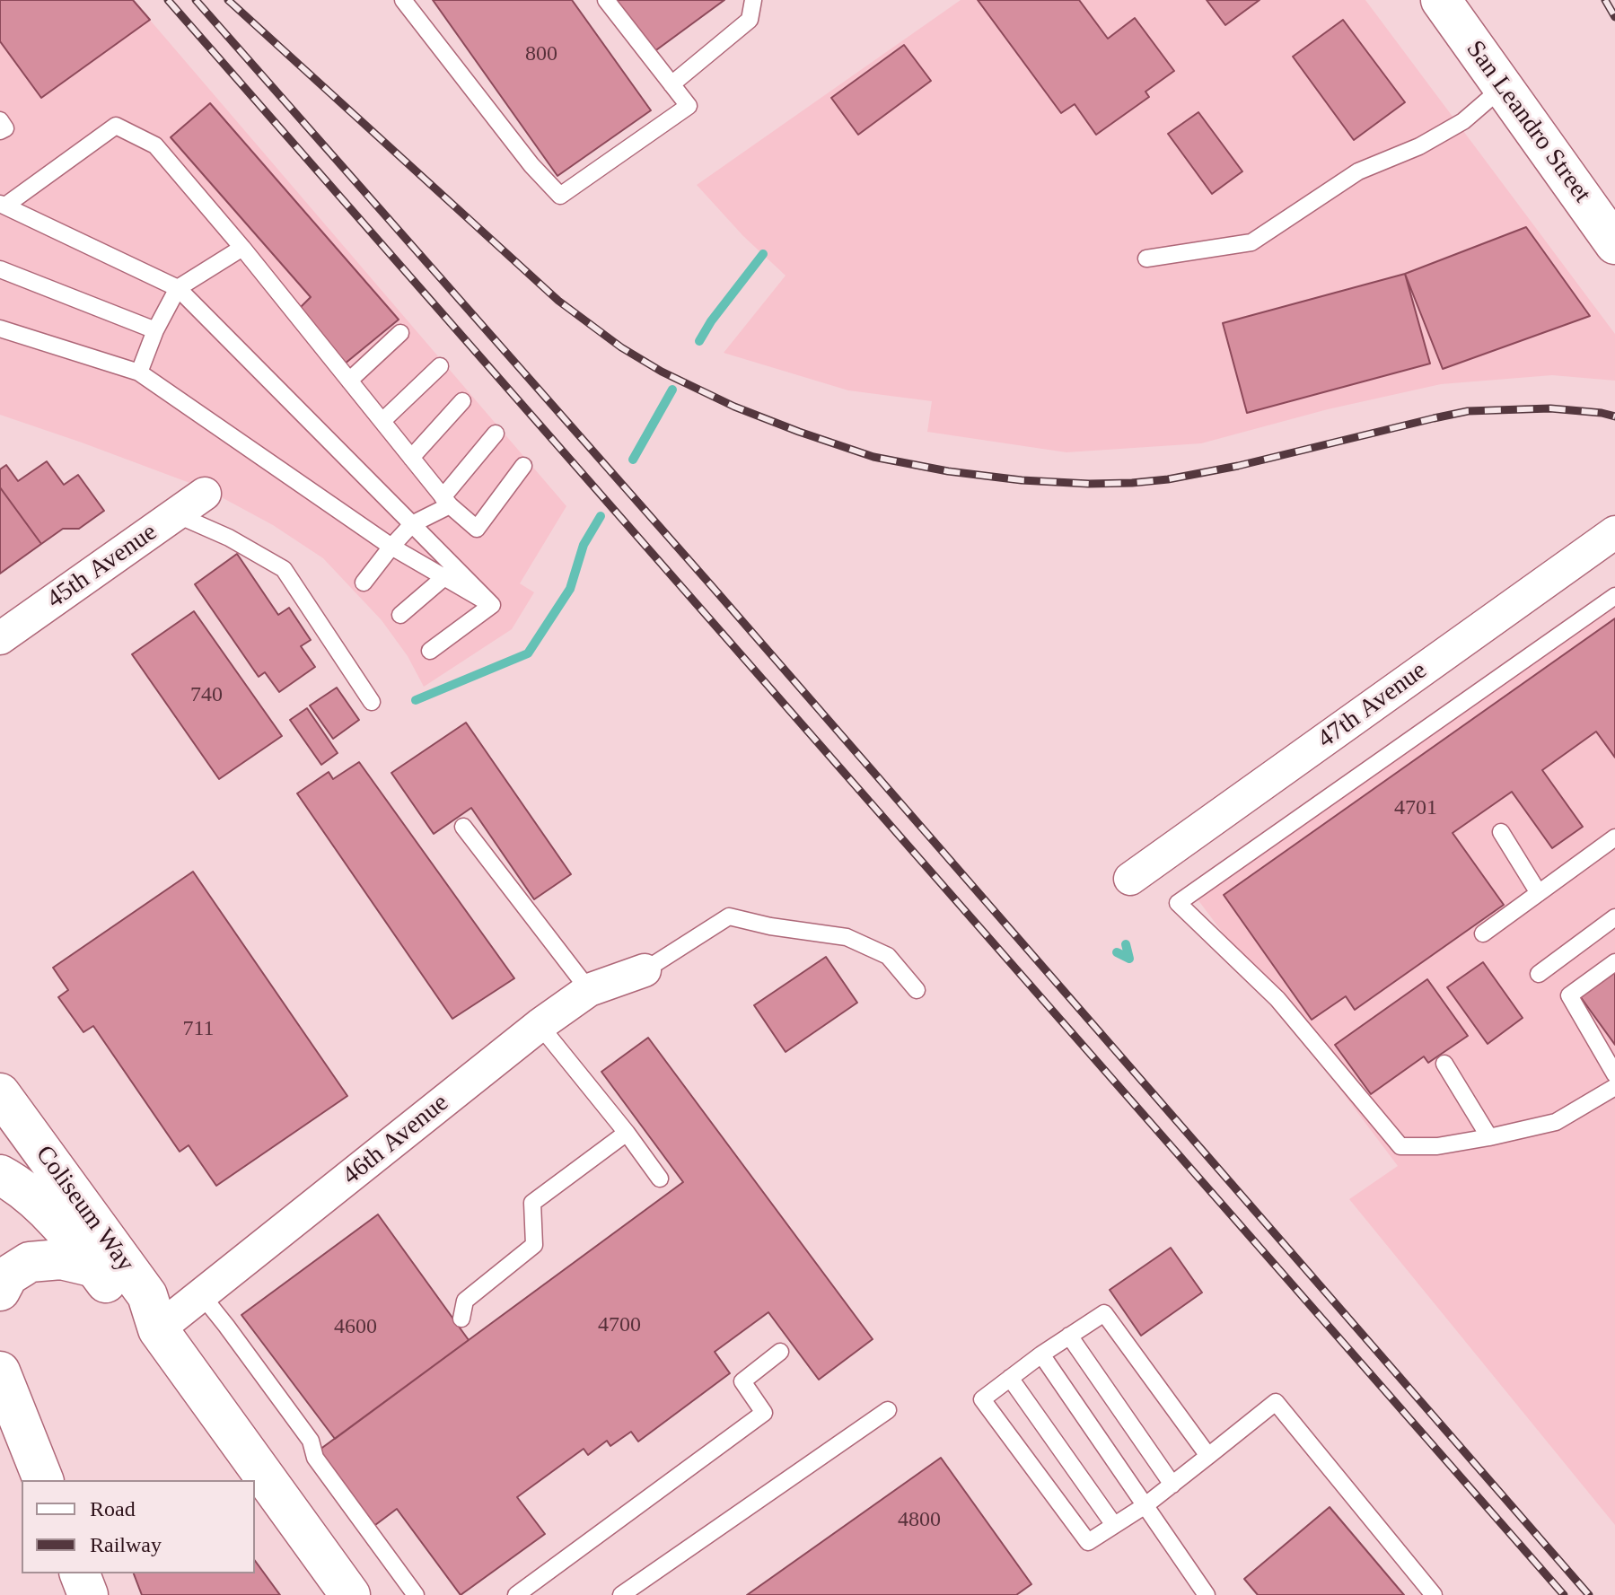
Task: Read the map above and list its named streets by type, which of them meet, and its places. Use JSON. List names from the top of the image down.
{
  "streets": {
    "main road": ["San Leandro Street", "Coliseum Way"],
    "street": ["45th Avenue", "47th Avenue", "46th Avenue"]
  },
  "crossings": [
    ["46th Avenue", "Coliseum Way"]
  ],
  "house_numbers": [
    "800",
    "740",
    "4701",
    "711",
    "4700",
    "4600",
    "4800"
  ],
  "legend": ["Road", "Railway"]
}
